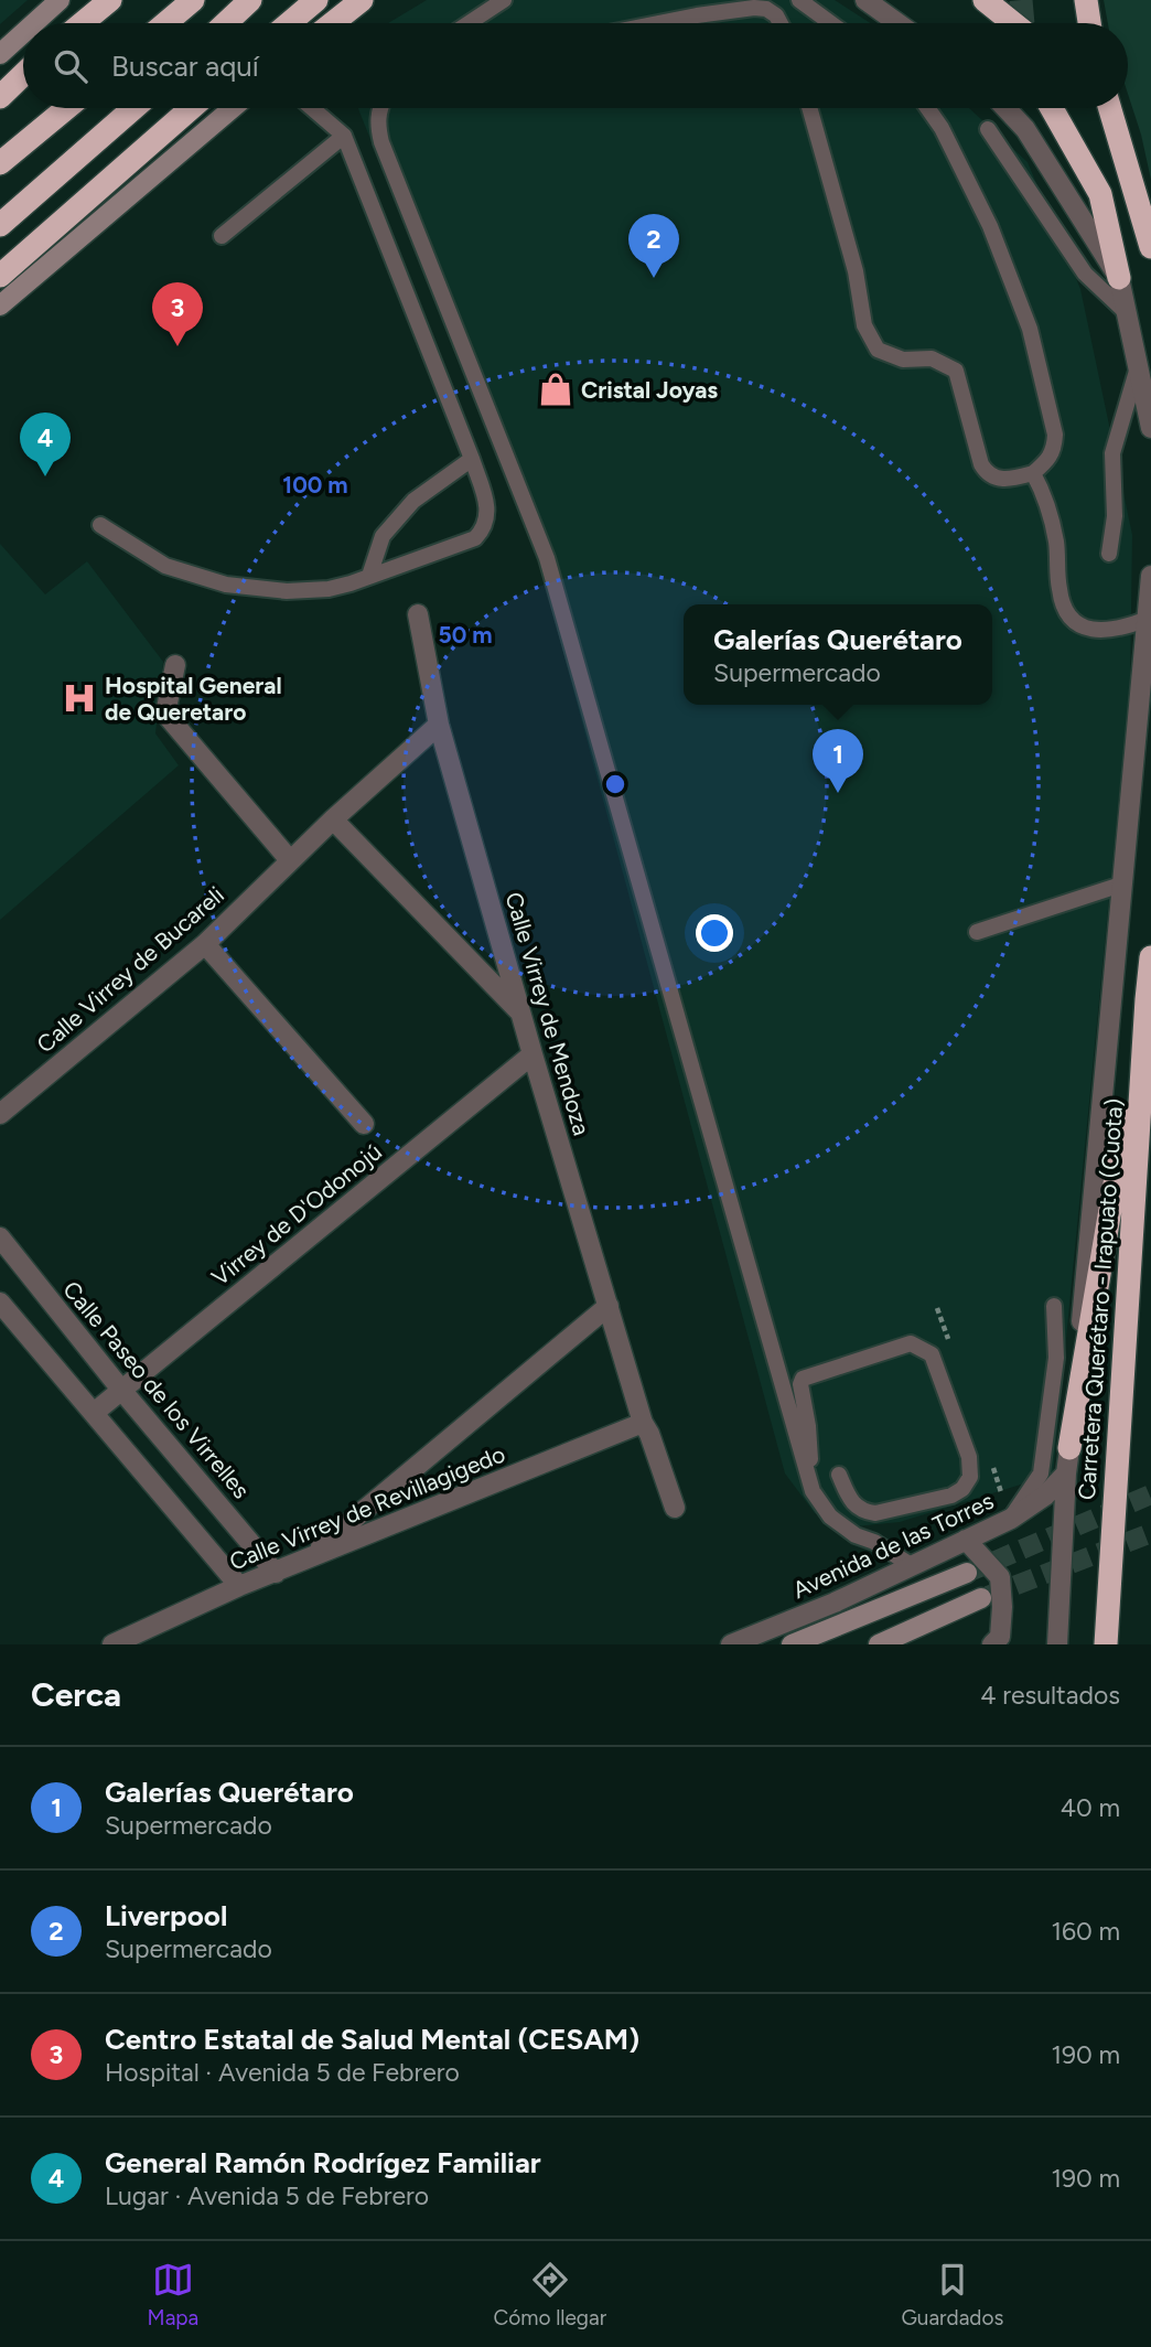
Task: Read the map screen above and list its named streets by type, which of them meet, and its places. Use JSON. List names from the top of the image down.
{
  "streets": {
    "highway": ["Carretera Querétaro - Irapuato (Cuota)"],
    "main road": ["Avenida de las Torres"],
    "street": [
      "Calle Virrey de Bucareli",
      "Calle Virrey de Mendoza",
      "Virrey de D'Odonojú",
      "Calle Paseo de los Virrelles",
      "Calle Virrey de Revillagigedo"
    ]
  },
  "crossings": [
    ["Calle Virrey de Bucareli", "Calle Virrey de Mendoza"],
    ["Calle Virrey de Mendoza", "Virrey de D'Odonojú"],
    ["Calle Virrey de Mendoza", "Calle Virrey de Revillagigedo"],
    ["Virrey de D'Odonojú", "Calle Paseo de los Virrelles"],
    ["Calle Paseo de los Virrelles", "Calle Virrey de Revillagigedo"]
  ],
  "places": {
    "shop": ["Cristal Joyas"],
    "hospital": ["Hospital General de Queretaro"]
  },
  "page": {
    "search": "Buscar aquí",
    "pins": [
      "2",
      "3",
      "4",
      "1"
    ],
    "popup": ["Galerías Querétaro", "Supermercado"],
    "heading": ["Cerca", "4 resultados"],
    "list": [
      {
        "mark": "1",
        "name": "Galerías Querétaro",
        "note": "Supermercado",
        "value": "40 m"
      },
      {
        "mark": "2",
        "name": "Liverpool",
        "note": "Supermercado",
        "value": "160 m"
      },
      {
        "mark": "3",
        "name": "Centro Estatal de Salud Mental (CESAM)",
        "note": "Hospital · Avenida 5 de Febrero",
        "value": "190 m"
      },
      {
        "mark": "4",
        "name": "General Ramón Rodrígez Familiar",
        "note": "Lugar · Avenida 5 de Febrero",
        "value": "190 m"
      }
    ],
    "nav": ["Mapa", "Cómo llegar", "Guardados"]
  },
  "rings": ["100 m", "50 m"]
}
